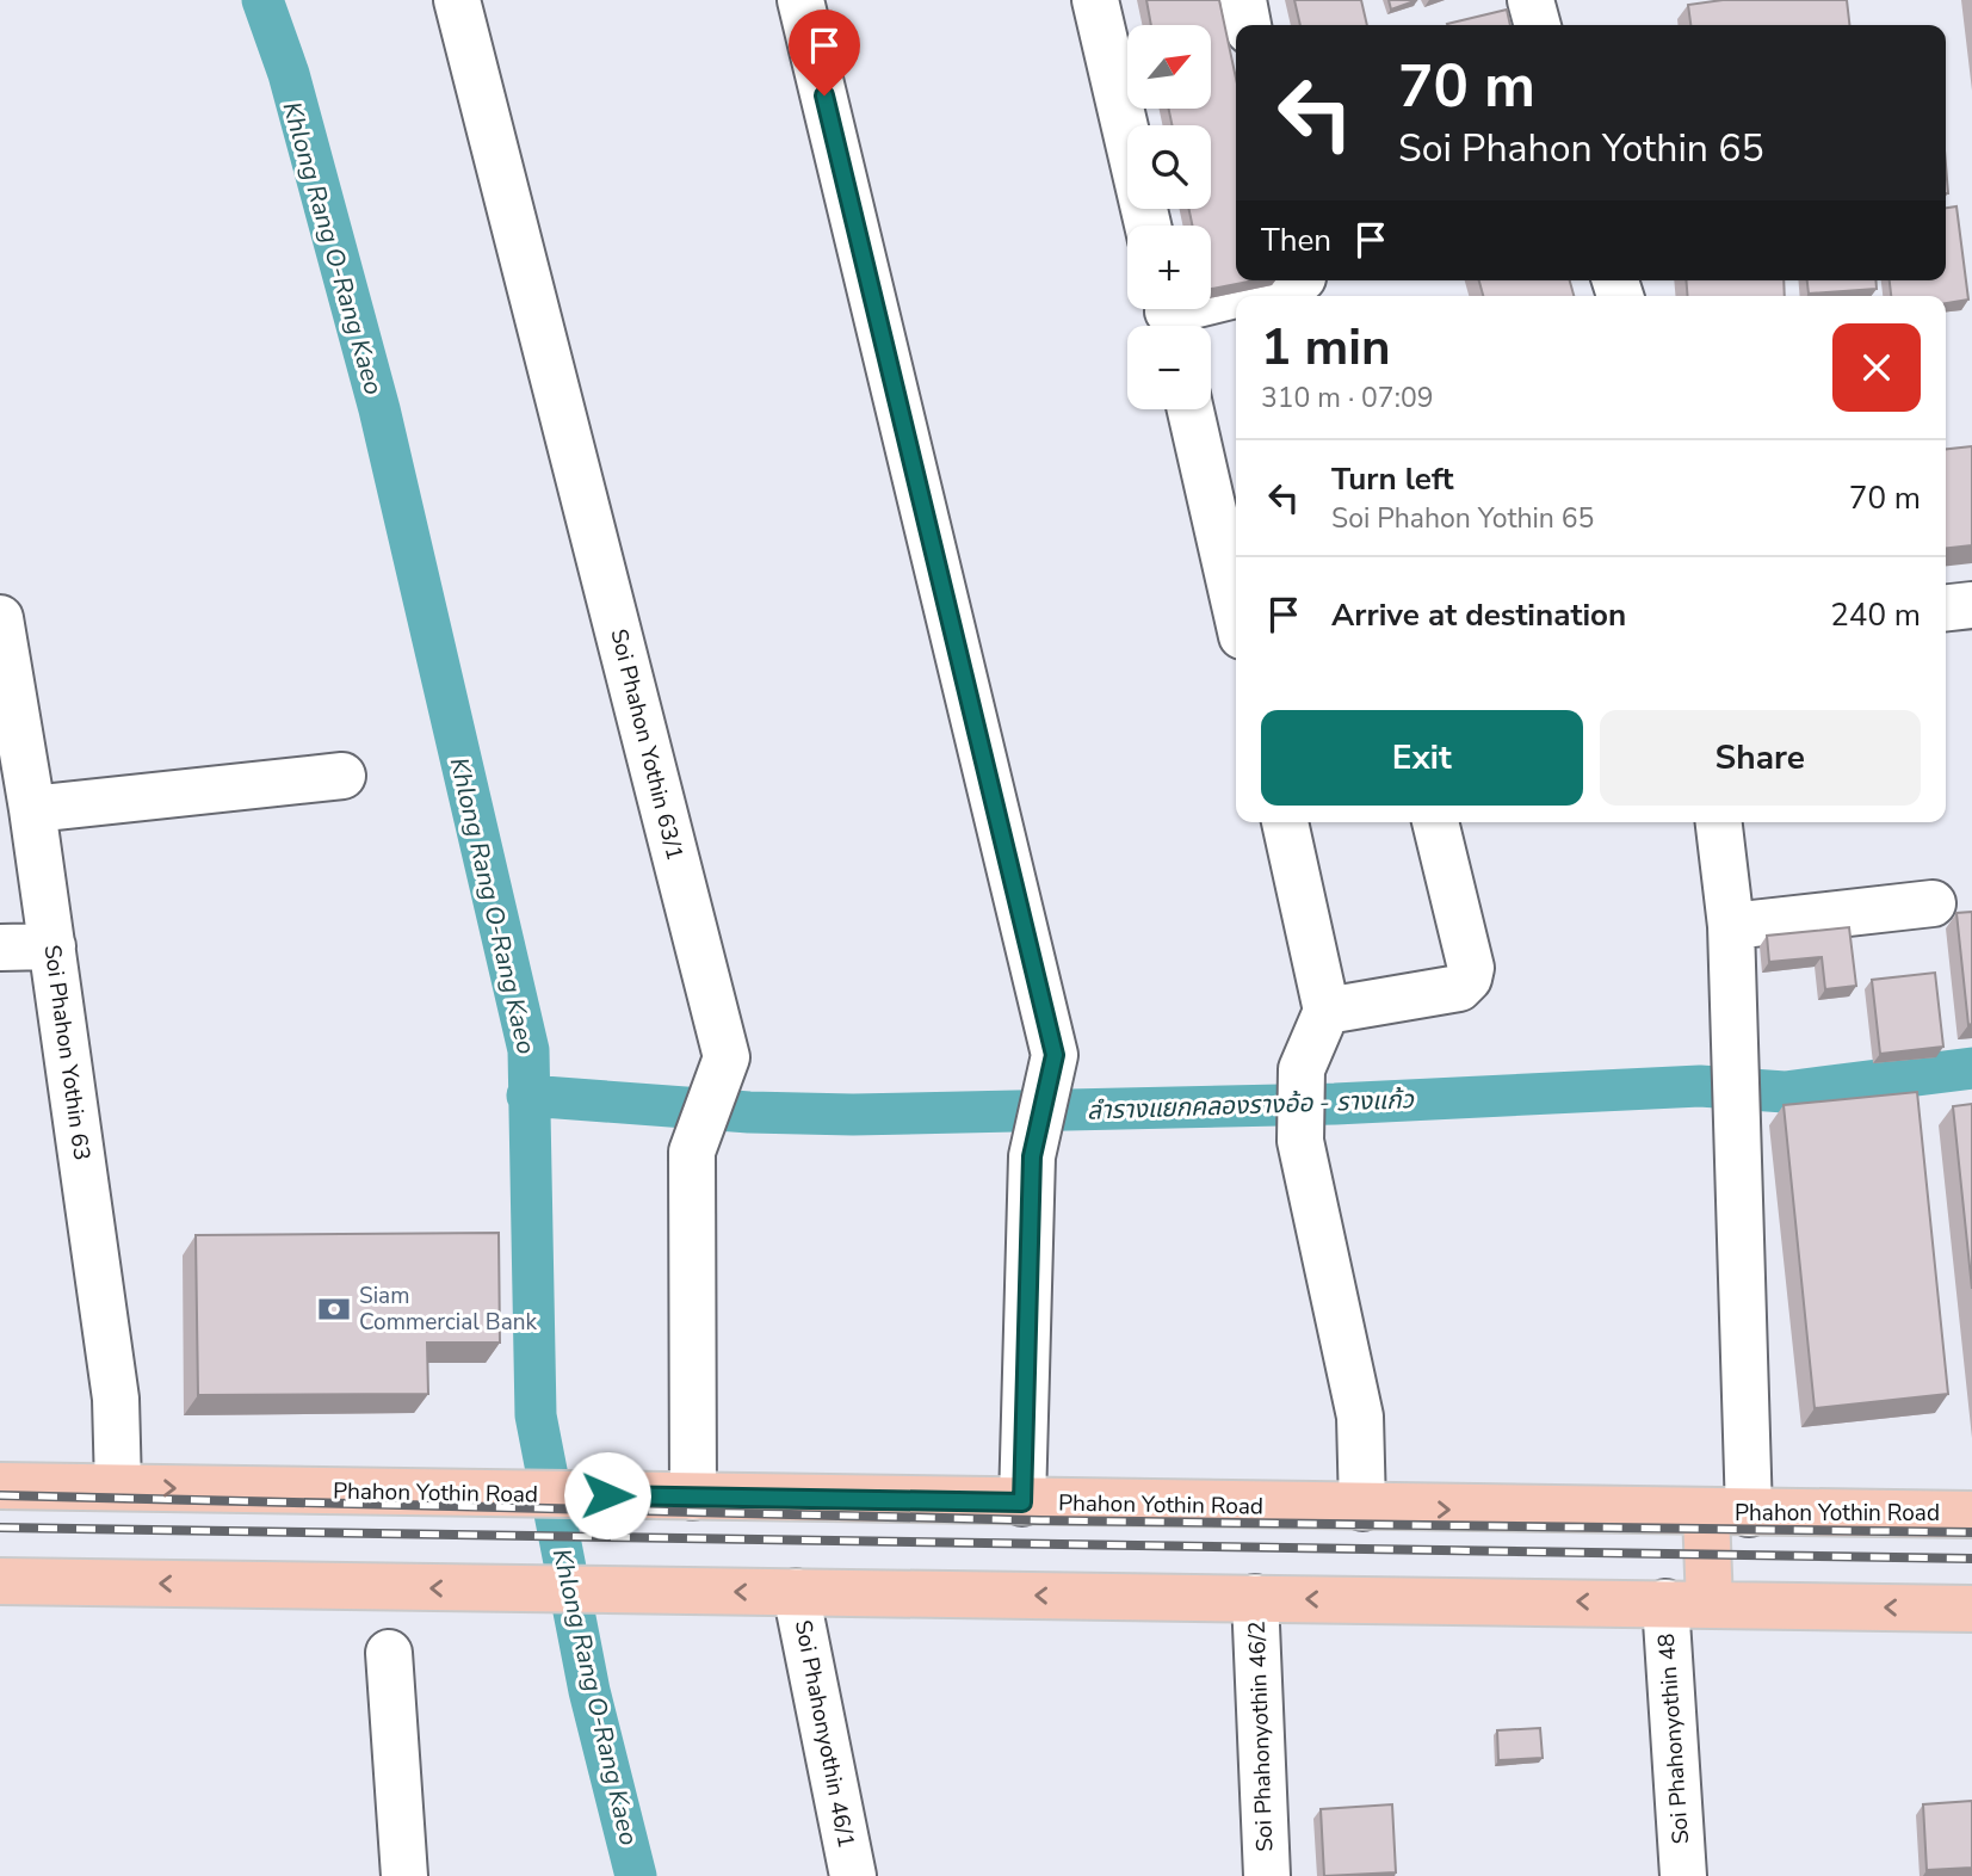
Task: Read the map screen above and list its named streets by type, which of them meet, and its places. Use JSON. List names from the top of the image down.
{
  "streets": {
    "main road": ["Phahon Yothin Road"],
    "street": [
      "Soi Phahon Yothin 63/1",
      "Soi Phahon Yothin 63",
      "Soi Phahonyothin 46/1",
      "Soi Phahonyothin 46/2",
      "Soi Phahonyothin 48"
    ]
  },
  "crossings": [
    ["Soi Phahon Yothin 63/1", "Phahon Yothin Road"],
    ["Soi Phahon Yothin 63", "Phahon Yothin Road"]
  ],
  "water": ["Khlong Rang O-Rang Kaeo", "ลำรางแยกคลองรางอ้อ - รางแก้ว"],
  "places": {
    "bank": ["Siam Commercial Bank"]
  },
  "north": "top right",
  "page": {
    "map_buttons": ["+", "−"],
    "turn": ["70 m", "Soi Phahon Yothin 65"],
    "then": "Then",
    "heading": ["1 min", "310 m · 07:09"],
    "list": [
      {
        "name": "Turn left",
        "note": "Soi Phahon Yothin 65",
        "value": "70 m"
      },
      {
        "name": "Arrive at destination",
        "value": "240 m"
      }
    ],
    "buttons": ["Exit", "Share"]
  }
}
